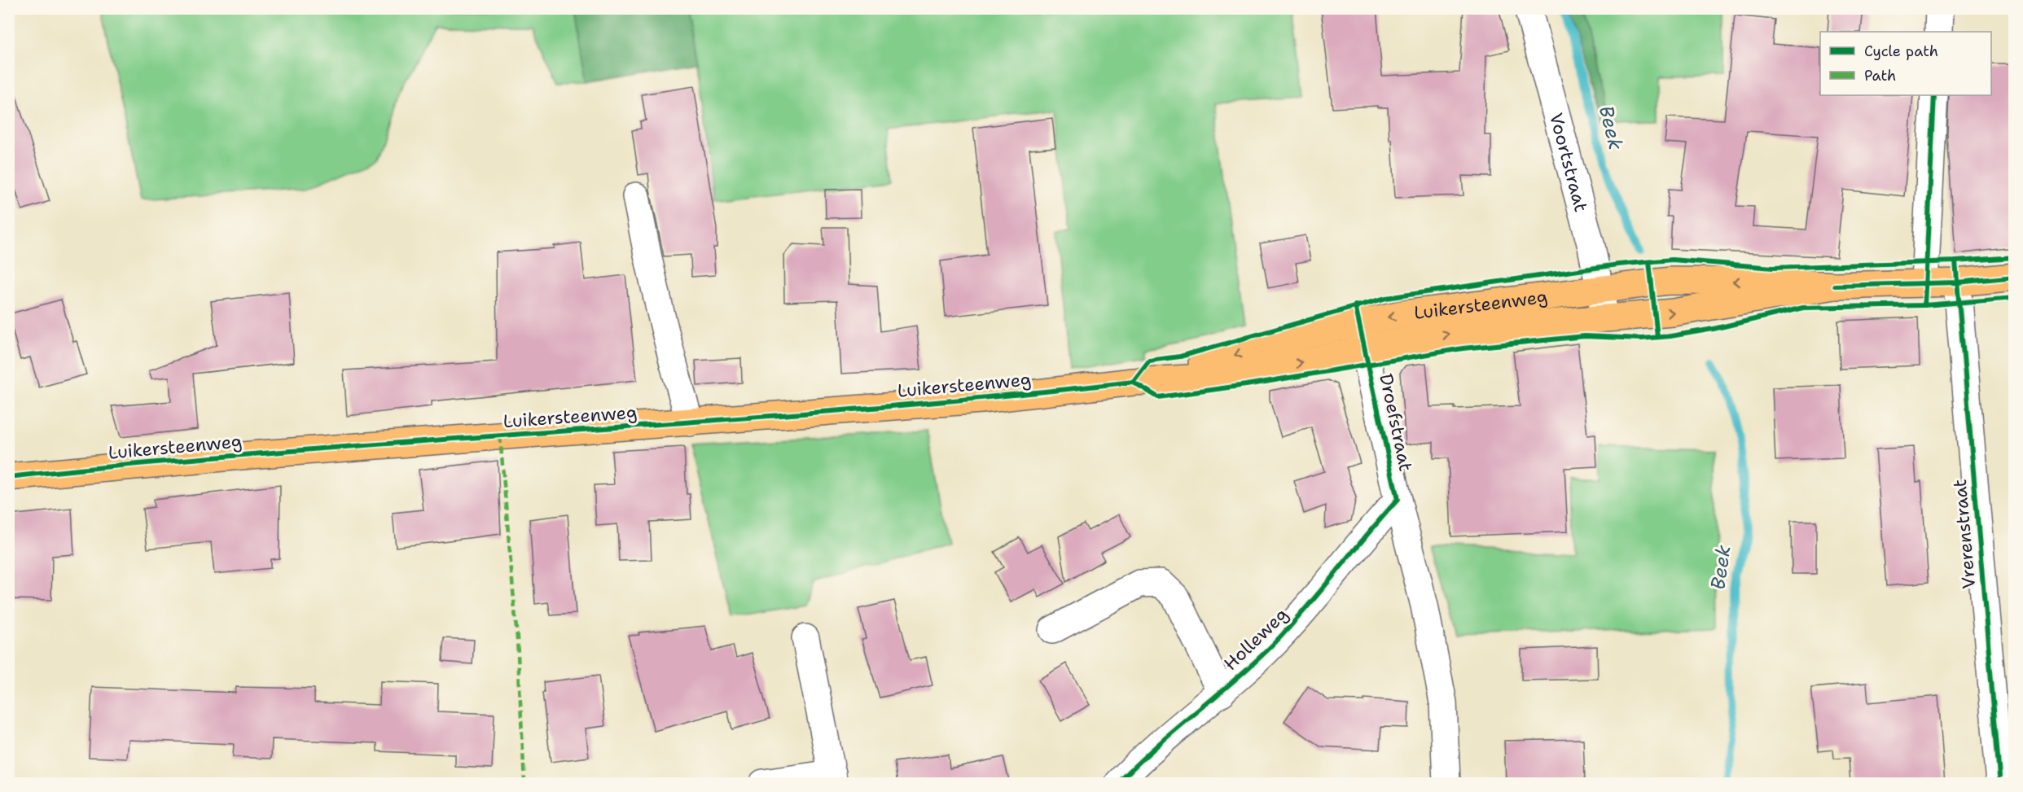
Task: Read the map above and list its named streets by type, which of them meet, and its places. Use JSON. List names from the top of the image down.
{
  "streets": {
    "main road": ["Luikersteenweg"],
    "street": [
      "Voortstraat",
      "Droefstraat",
      "Vrerenstraat",
      "Holleweg"
    ]
  },
  "crossings": [
    ["Voortstraat", "Luikersteenweg"],
    ["Luikersteenweg", "Droefstraat"],
    ["Luikersteenweg", "Vrerenstraat"],
    ["Droefstraat", "Holleweg"]
  ],
  "water": ["Beek"],
  "legend": ["Cycle path", "Path"]
}
